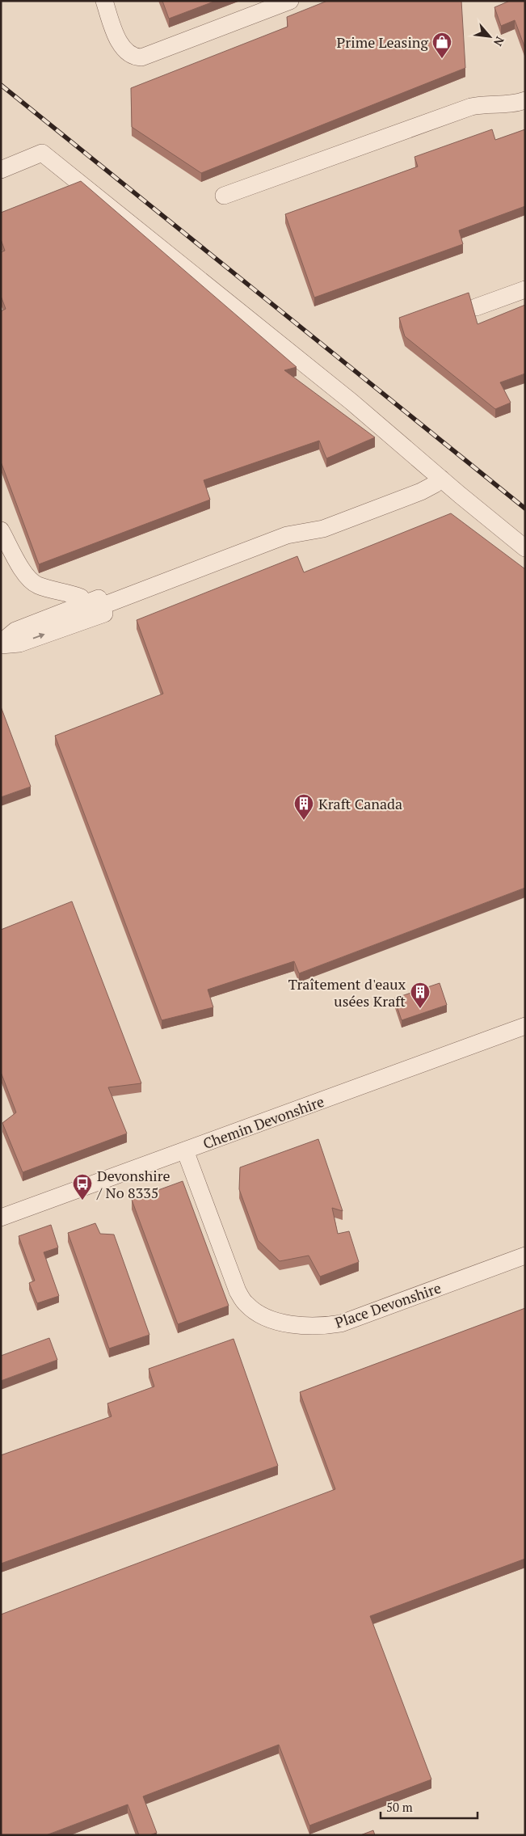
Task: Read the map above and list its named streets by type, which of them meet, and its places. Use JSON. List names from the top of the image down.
{
  "streets": {
    "street": ["Chemin Devonshire", "Place Devonshire"]
  },
  "crossings": [
    ["Chemin Devonshire", "Place Devonshire"]
  ],
  "places": {
    "shop": ["Prime Leasing"],
    "building": ["Kraft Canada", "Traîtement d'eaux usées Kraft"],
    "bus stop": ["Devonshire / No 8335"]
  },
  "scale_bar": "50 m",
  "north": "bottom right"
}
